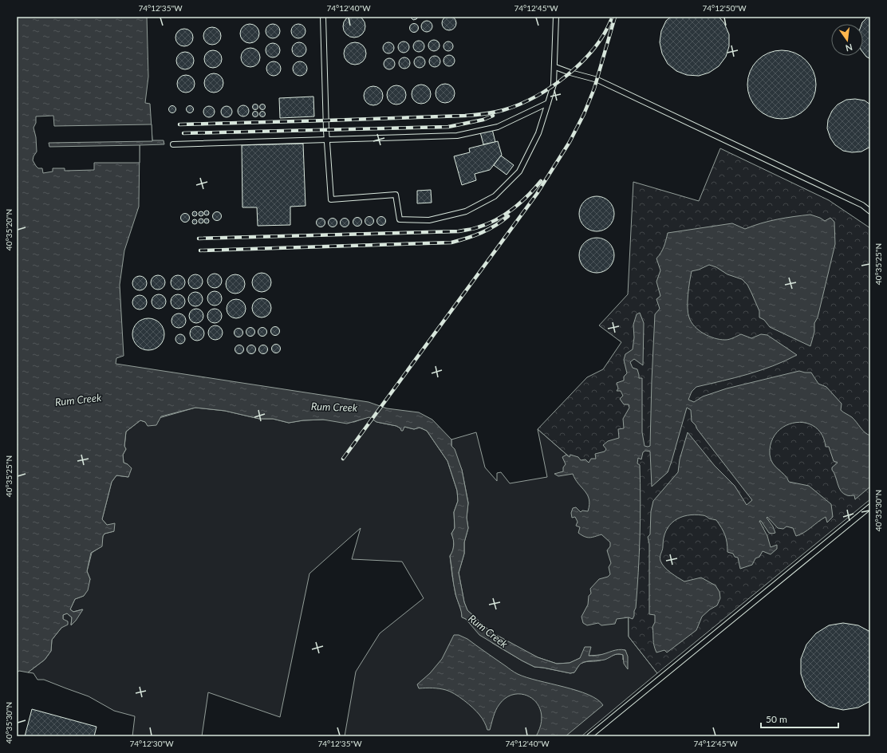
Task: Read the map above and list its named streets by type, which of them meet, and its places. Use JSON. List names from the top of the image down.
{
  "water": ["Rum Creek"],
  "scale_bar": "50 m",
  "north": "bottom",
  "coordinates": [
    "74°12'35\"W",
    "74°12'40\"W",
    "74°12'45\"W",
    "74°12'50\"W",
    "40°35'20\"N",
    "40°35'25\"N",
    "40°35'30\"N",
    "74°12'30\"W"
  ]
}
